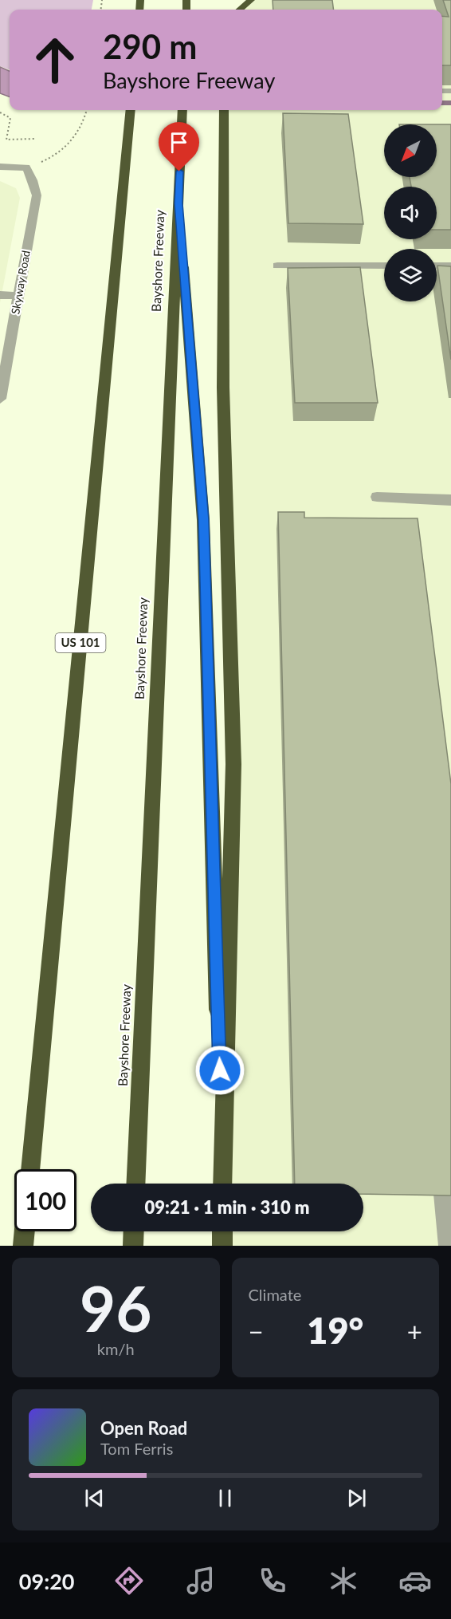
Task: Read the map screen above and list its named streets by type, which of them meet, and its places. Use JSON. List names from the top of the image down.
{
  "streets": {
    "highway": ["Bayshore Freeway", "US 101"],
    "street": ["Skyway Road"]
  },
  "north": "bottom left",
  "page": {
    "turn": ["290 m", "Bayshore Freeway"],
    "limit": "100",
    "trip": "09:21 · 1 min · 310 m",
    "tile": [
      ["96", "km/h"],
      "Climate"
    ],
    "heat": ["−", "19°", "+"],
    "song": ["Open Road", "Tom Ferris"],
    "tabs": "09:20"
  }
}
